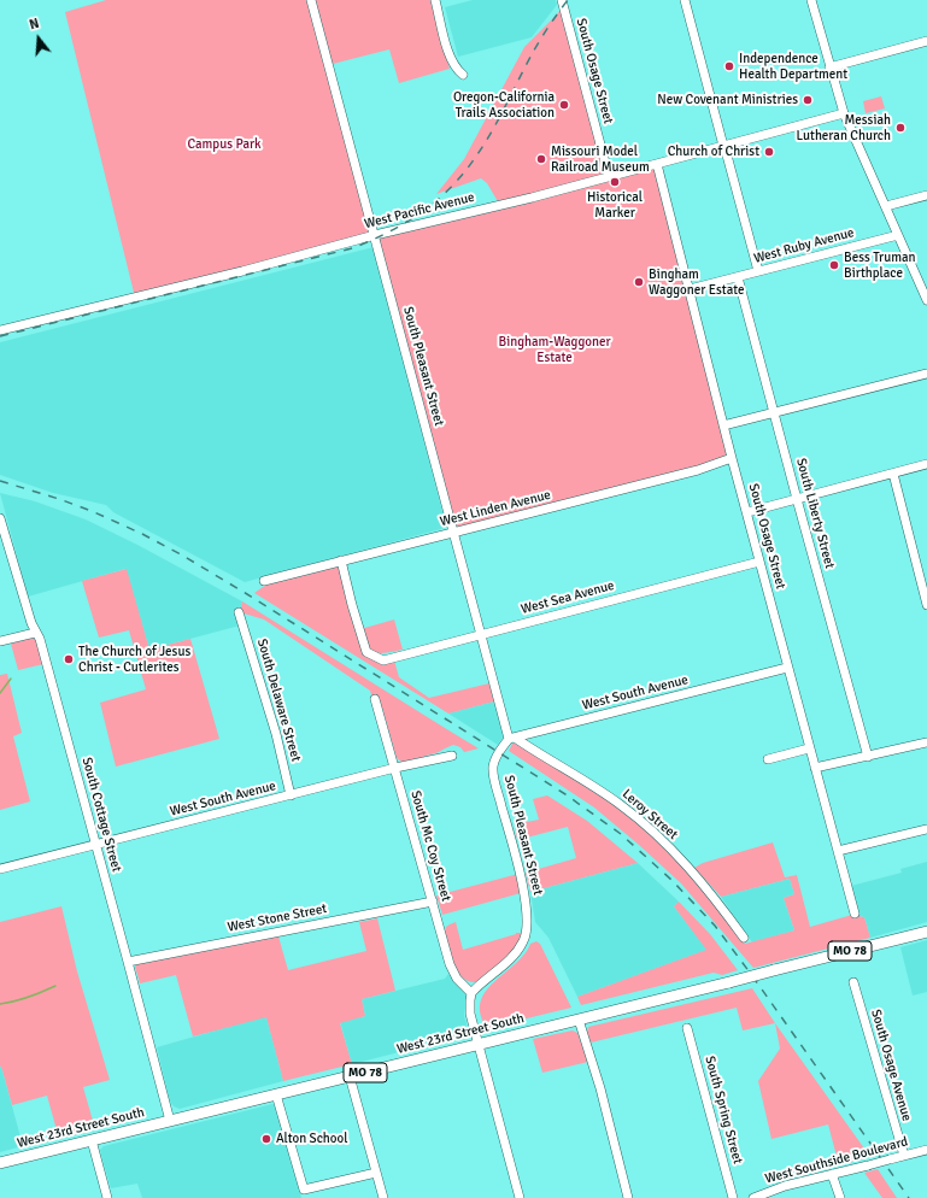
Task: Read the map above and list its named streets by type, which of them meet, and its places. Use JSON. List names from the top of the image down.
{
  "streets": {
    "main road": ["MO 78", "West 23rd Street South"],
    "street": [
      "South Osage Street",
      "West Pacific Avenue",
      "West Ruby Avenue",
      "South Pleasant Street",
      "West Linden Avenue",
      "South Liberty Street",
      "West Sea Avenue",
      "West South Avenue",
      "South Delaware Street",
      "South Cottage Street",
      "Leroy Street",
      "South Mc Coy Street",
      "West Stone Street",
      "South Osage Avenue",
      "South Spring Street",
      "West Southside Boulevard"
    ]
  },
  "crossings": [
    ["South Osage Street", "West Pacific Avenue"],
    ["South Osage Street", "West Ruby Avenue"],
    ["South Osage Street", "West Linden Avenue"],
    ["South Osage Street", "West Sea Avenue"],
    ["South Osage Street", "West South Avenue"],
    ["West Pacific Avenue", "South Pleasant Street"],
    ["West Ruby Avenue", "South Liberty Street"],
    ["South Pleasant Street", "West Linden Avenue"],
    ["South Pleasant Street", "West Sea Avenue"],
    ["South Pleasant Street", "West South Avenue"],
    ["South Pleasant Street", "Leroy Street"],
    ["South Pleasant Street", "South Mc Coy Street"],
    ["West Linden Avenue", "West Sea Avenue"],
    ["West South Avenue", "South Delaware Street"],
    ["West South Avenue", "South Cottage Street"],
    ["West South Avenue", "Leroy Street"],
    ["West South Avenue", "South Mc Coy Street"],
    ["South Cottage Street", "West Stone Street"],
    ["South Cottage Street", "West 23rd Street South"],
    ["South Mc Coy Street", "West Stone Street"],
    ["South Osage Avenue", "West Southside Boulevard"]
  ],
  "parks": ["Campus Park", "Bingham-Waggoner Estate"],
  "places": [
    "Independence Health Department",
    "New Covenant Ministries",
    "Oregon-California Trails Association",
    "Messiah Lutheran Church",
    "Church of Christ",
    "Missouri Model Railroad Museum",
    "Historical Marker",
    "Bess Truman Birthplace",
    "Bingham Waggoner Estate",
    "The Church of Jesus Christ - Cutlerites",
    "Alton School"
  ],
  "north": "top"
}
